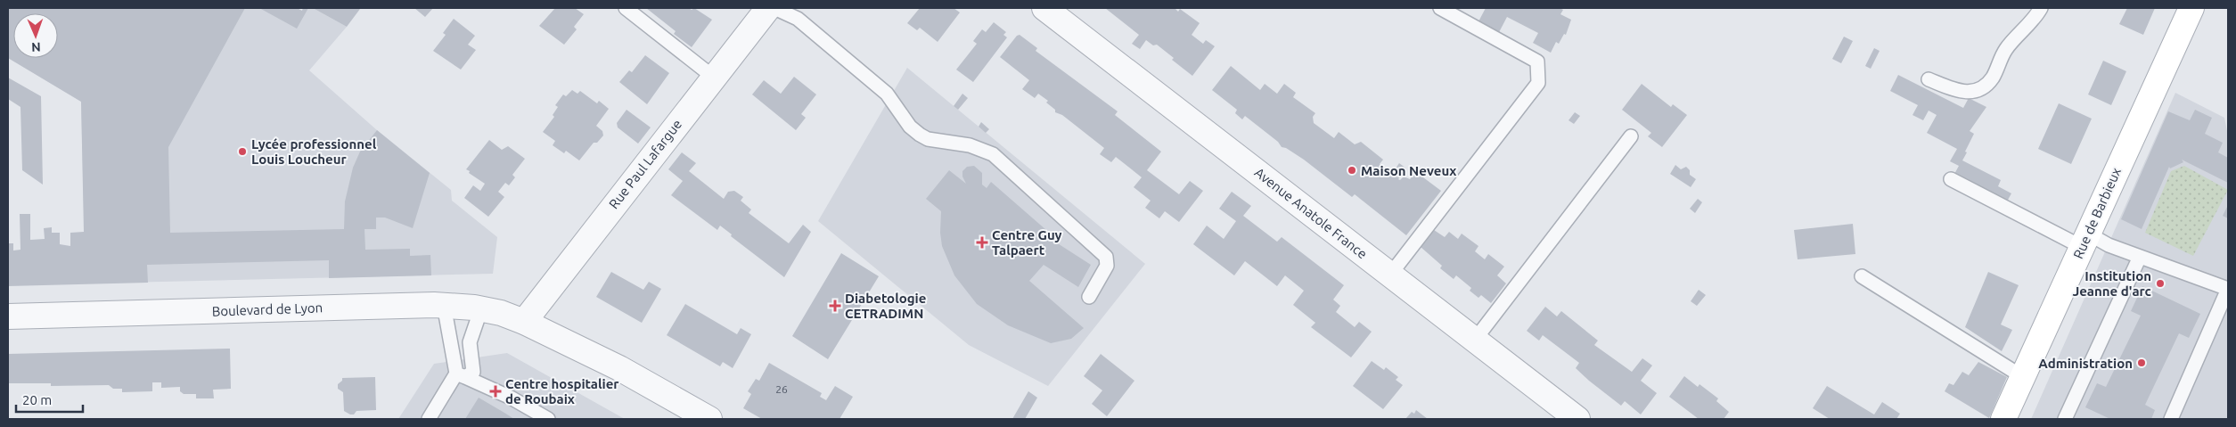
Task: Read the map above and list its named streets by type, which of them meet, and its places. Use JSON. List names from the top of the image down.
{
  "streets": {
    "main road": ["Rue de Barbieux"],
    "street": ["Rue Paul Lafargue", "Avenue Anatole France", "Boulevard de Lyon"]
  },
  "crossings": [
    ["Rue Paul Lafargue", "Boulevard de Lyon"]
  ],
  "places": {
    "other": [
      "Lycée professionnel Louis Loucheur",
      "Maison Neveux",
      "Institution Jeanne d'arc",
      "Administration"
    ],
    "health": ["Centre Guy Talpaert", "Diabetologie CETRADIMN", "Centre hospitalier de Roubaix"]
  },
  "house_numbers": ["26"],
  "scale_bar": "20 m",
  "north": "bottom"
}
